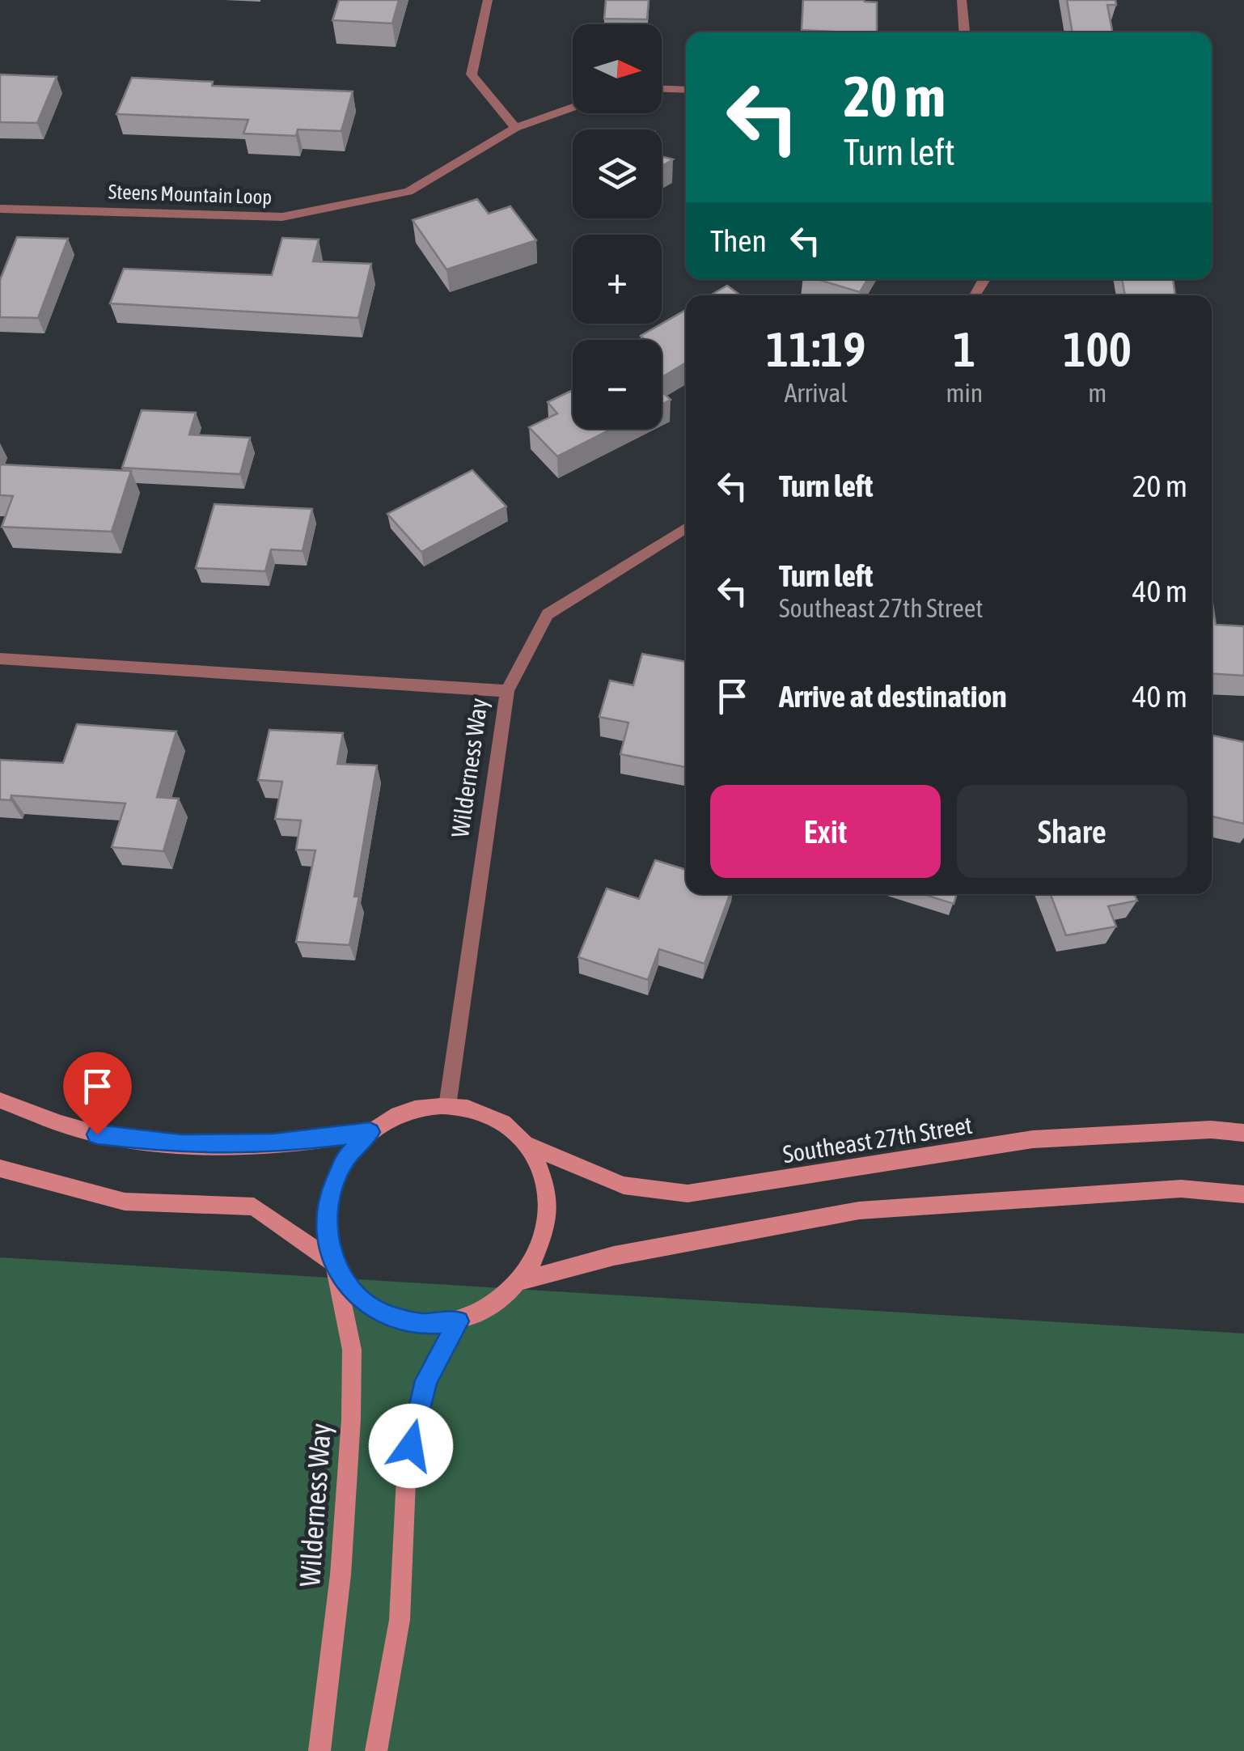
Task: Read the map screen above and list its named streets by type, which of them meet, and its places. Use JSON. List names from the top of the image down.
{
  "streets": {
    "main road": ["Wilderness Way", "Southeast 27th Street"],
    "street": ["Steens Mountain Loop"]
  },
  "crossings": [
    ["Wilderness Way", "Southeast 27th Street"]
  ],
  "north": "right",
  "page": {
    "map_buttons": ["+", "−"],
    "turn": ["20 m", "Turn left"],
    "then": "Then",
    "eta": [
      "11:19",
      "Arrival",
      "1",
      "min",
      "100",
      "m"
    ],
    "list": [
      {
        "name": "Turn left",
        "value": "20 m"
      },
      {
        "name": "Turn left",
        "note": "Southeast 27th Street",
        "value": "40 m"
      },
      {
        "name": "Arrive at destination",
        "value": "40 m"
      }
    ],
    "buttons": ["Exit", "Share"]
  }
}
